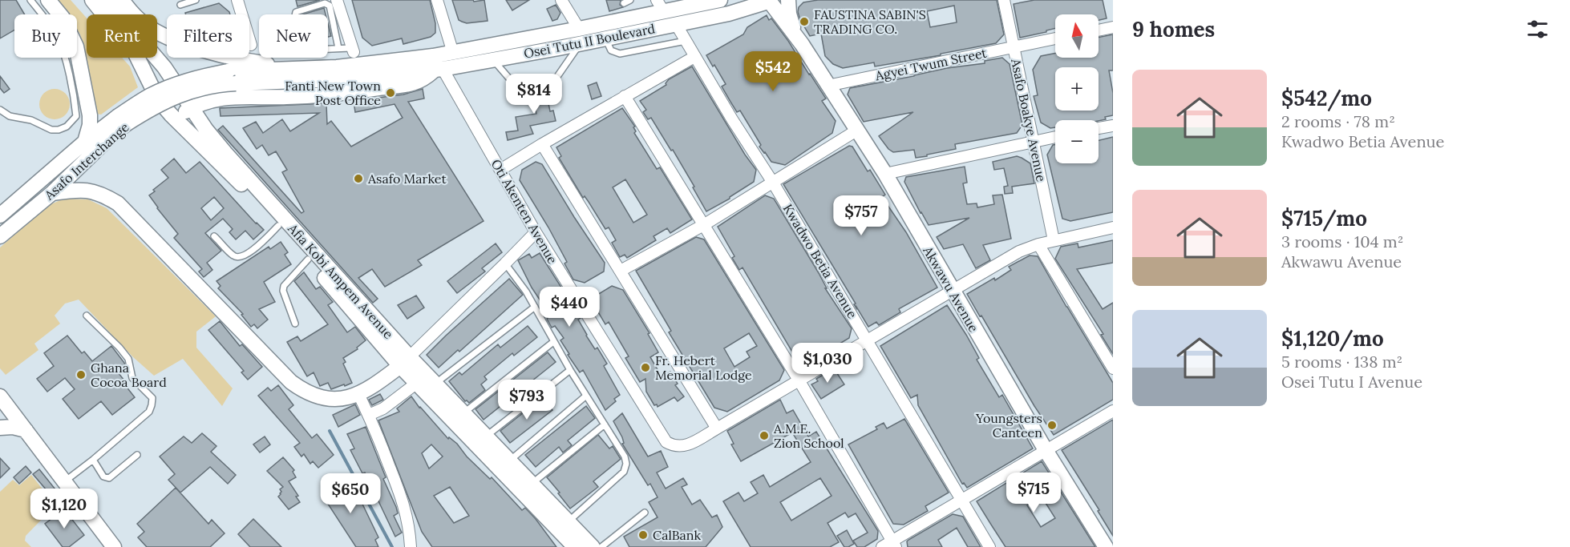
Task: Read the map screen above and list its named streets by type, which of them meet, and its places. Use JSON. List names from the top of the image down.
{
  "streets": {
    "main road": [
      "Osei Tutu II Boulevard",
      "Asafo Interchange",
      "Afia Kobi Ampem Avenue",
      "Akwawu Avenue"
    ],
    "street": [
      "Agyei Twum Street",
      "Asafo Boakye Avenue",
      "Oti Akenten Avenue",
      "Kwadwo Betia Avenue"
    ]
  },
  "crossings": [
    ["Osei Tutu II Boulevard", "Asafo Interchange"],
    ["Osei Tutu II Boulevard", "Oti Akenten Avenue"],
    ["Osei Tutu II Boulevard", "Kwadwo Betia Avenue"],
    ["Osei Tutu II Boulevard", "Akwawu Avenue"],
    ["Agyei Twum Street", "Asafo Boakye Avenue"],
    ["Agyei Twum Street", "Akwawu Avenue"]
  ],
  "places": [
    "FAUSTINA SABIN'S TRADING CO.",
    "Fanti New Town Post Office",
    "Asafo Market",
    "Fr. Hebert Memorial Lodge",
    "Ghana Cocoa Board",
    "Youngsters Canteen",
    "A.M.E. Zion School",
    "CalBank"
  ],
  "north": "top",
  "page": {
    "heading": "9 homes",
    "map_buttons": ["+", "−"],
    "chip": [
      "Buy",
      "Rent",
      "Filters",
      "New"
    ],
    "price": [
      "$542",
      "$814",
      "$757",
      "$440",
      "$1,030",
      "$793",
      "$715",
      "$650",
      "$1,120"
    ],
    "list": [
      {
        "name": "$542/mo",
        "note": "2 rooms · 78 m² · Kwadwo Betia Avenue"
      },
      {
        "name": "$715/mo",
        "note": "3 rooms · 104 m² · Akwawu Avenue"
      },
      {
        "name": "$1,120/mo",
        "note": "5 rooms · 138 m² · Osei Tutu I Avenue"
      }
    ]
  }
}
